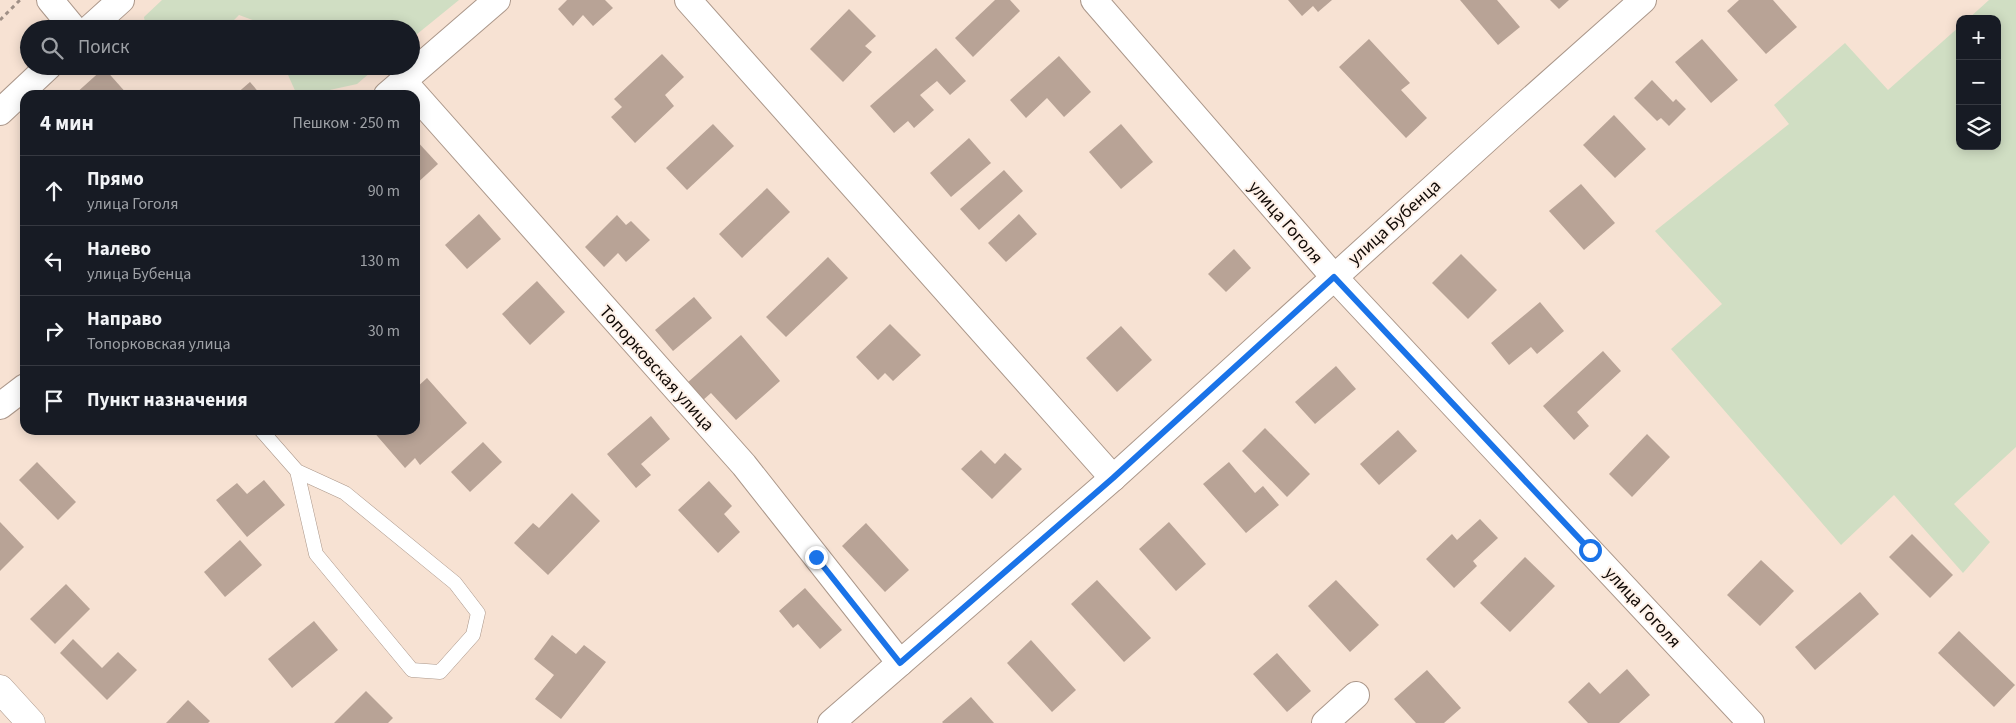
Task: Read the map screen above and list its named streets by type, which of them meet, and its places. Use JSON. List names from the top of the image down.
{
  "streets": {
    "street": ["улица Гоголя", "улица Бубенца", "Топорковская улица"]
  },
  "crossings": [
    ["улица Гоголя", "улица Бубенца"],
    ["улица Бубенца", "Топорковская улица"]
  ],
  "page": {
    "map_buttons": ["+", "−"],
    "search": "Поиск",
    "heading": ["4 мин", "Пешком · 250 m"],
    "list": [
      ["Прямо", "улица Гоголя", "90 m"],
      ["Налево", "улица Бубенца", "130 m"],
      ["Направо", "Топорковская улица", "30 m"],
      "Пункт назначения"
    ]
  }
}
